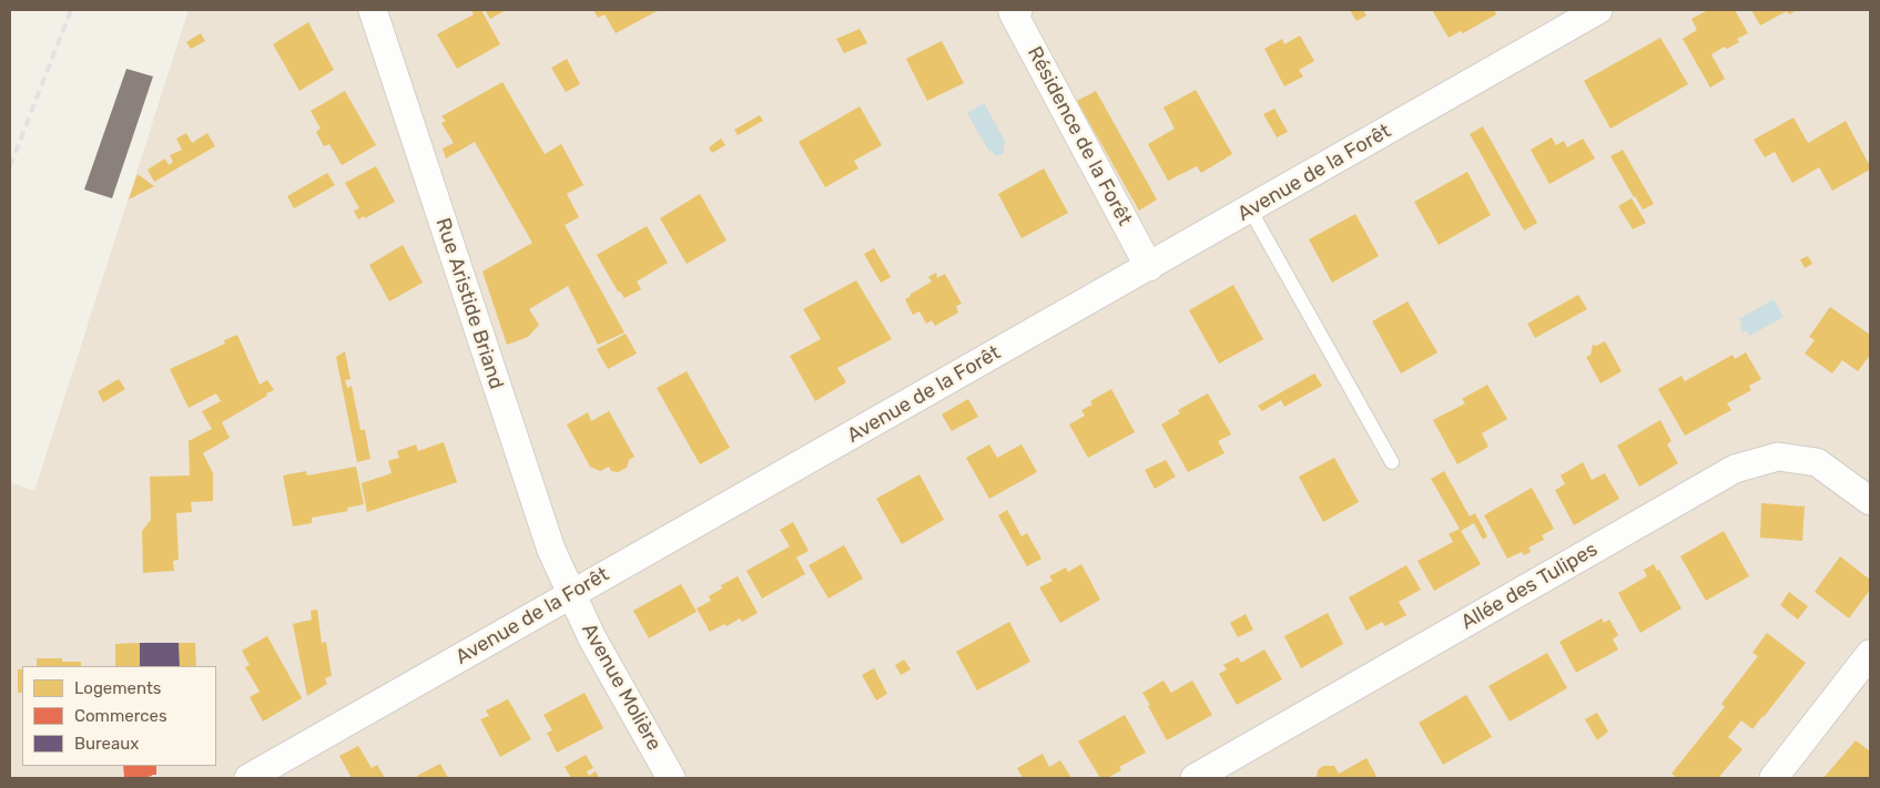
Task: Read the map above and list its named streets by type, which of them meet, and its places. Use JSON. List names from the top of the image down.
{
  "streets": {
    "street": [
      "Résidence de la Forêt",
      "Avenue de la Forêt",
      "Rue Aristide Briand",
      "Allée des Tulipes",
      "Avenue Molière"
    ]
  },
  "crossings": [
    ["Résidence de la Forêt", "Avenue de la Forêt"],
    ["Avenue de la Forêt", "Rue Aristide Briand"],
    ["Avenue de la Forêt", "Avenue Molière"],
    ["Rue Aristide Briand", "Avenue Molière"]
  ],
  "legend": ["Logements", "Commerces", "Bureaux"]
}
